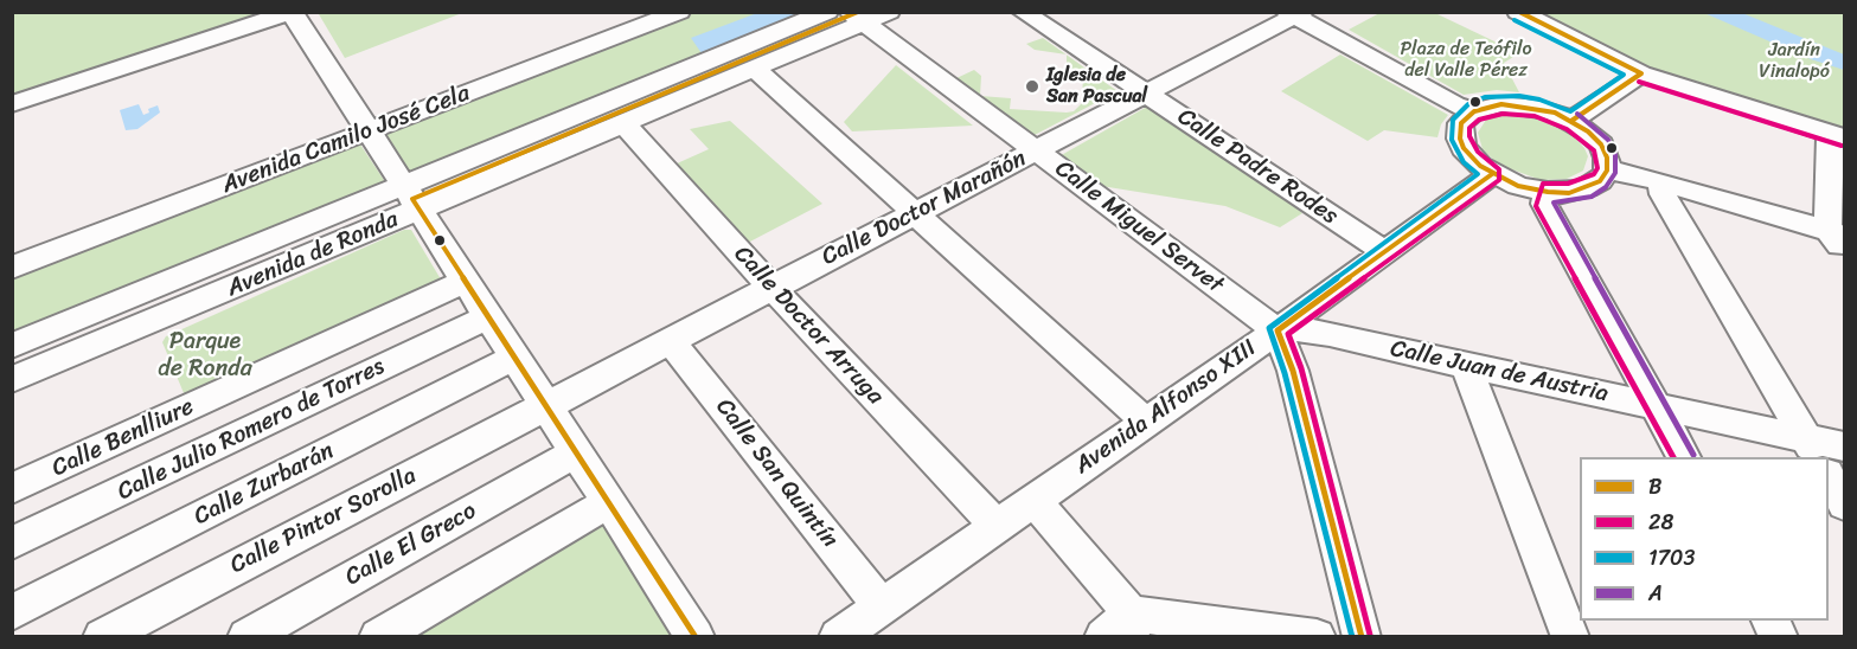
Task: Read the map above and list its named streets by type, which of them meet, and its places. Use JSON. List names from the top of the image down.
{
  "streets": {
    "street": [
      "Avenida Camilo José Cela",
      "Calle Padre Rodes",
      "Calle Doctor Marañón",
      "Calle Miguel Servet",
      "Avenida de Ronda",
      "Calle Doctor Arruga",
      "Calle Juan de Austria",
      "Avenida Alfonso XIII",
      "Calle Julio Romero de Torres",
      "Calle Benlliure",
      "Calle San Quintín",
      "Calle Zurbarán",
      "Calle Pintor Sorolla",
      "Calle El Greco"
    ]
  },
  "crossings": [
    ["Calle Padre Rodes", "Calle Doctor Marañón"],
    ["Calle Padre Rodes", "Avenida Alfonso XIII"],
    ["Calle Doctor Marañón", "Calle Miguel Servet"],
    ["Calle Doctor Marañón", "Calle Doctor Arruga"],
    ["Calle Doctor Marañón", "Calle San Quintín"],
    ["Calle Doctor Marañón", "Calle Pintor Sorolla"],
    ["Calle Miguel Servet", "Avenida de Ronda"],
    ["Calle Miguel Servet", "Calle Juan de Austria"],
    ["Calle Miguel Servet", "Avenida Alfonso XIII"],
    ["Avenida de Ronda", "Calle Doctor Arruga"],
    ["Calle Doctor Arruga", "Avenida Alfonso XIII"],
    ["Calle Juan de Austria", "Avenida Alfonso XIII"],
    ["Avenida Alfonso XIII", "Calle San Quintín"]
  ],
  "parks": ["Plaza de Teófilo del Valle Pérez", "Jardín Vinalopó", "Parque de Ronda"],
  "places": ["Iglesia de San Pascual"],
  "lines": [
    "transit line B",
    "transit line 1703",
    "transit line 28",
    "transit line A"
  ],
  "legend": [
    "B",
    "28",
    "1703",
    "A"
  ]
}
